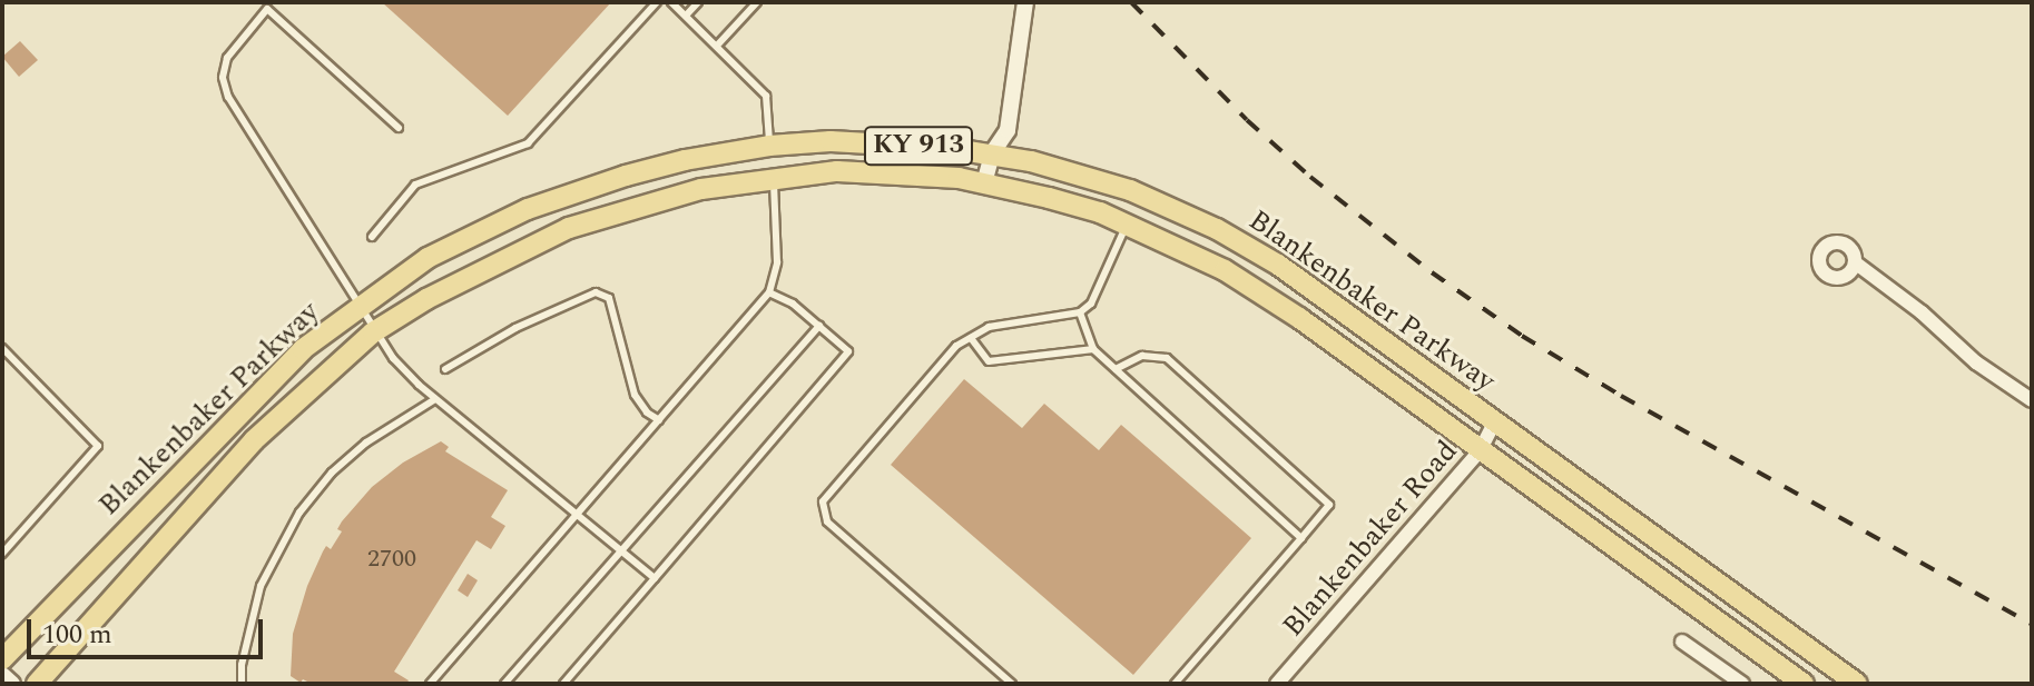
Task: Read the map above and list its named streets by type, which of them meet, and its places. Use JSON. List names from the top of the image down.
{
  "streets": {
    "main road": ["KY 913", "Blankenbaker Parkway"],
    "street": ["Blankenbaker Road"]
  },
  "crossings": [
    ["Blankenbaker Parkway", "Blankenbaker Road"]
  ],
  "house_numbers": ["2700"],
  "scale_bar": "100 m"
}
